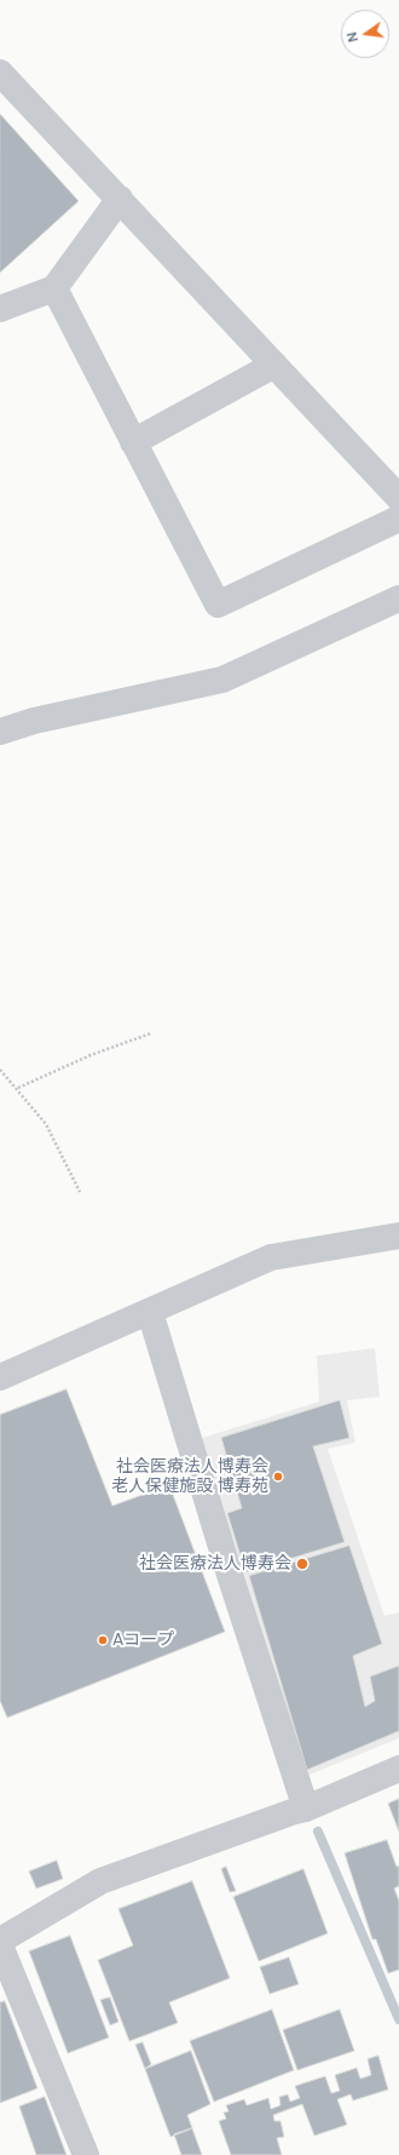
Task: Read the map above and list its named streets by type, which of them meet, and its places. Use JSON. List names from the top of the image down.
{
  "places": ["社会医療法人博寿会 老人保健施設 博寿苑", "社会医療法人博寿会", "Aコープ"],
  "north": "left"
}
